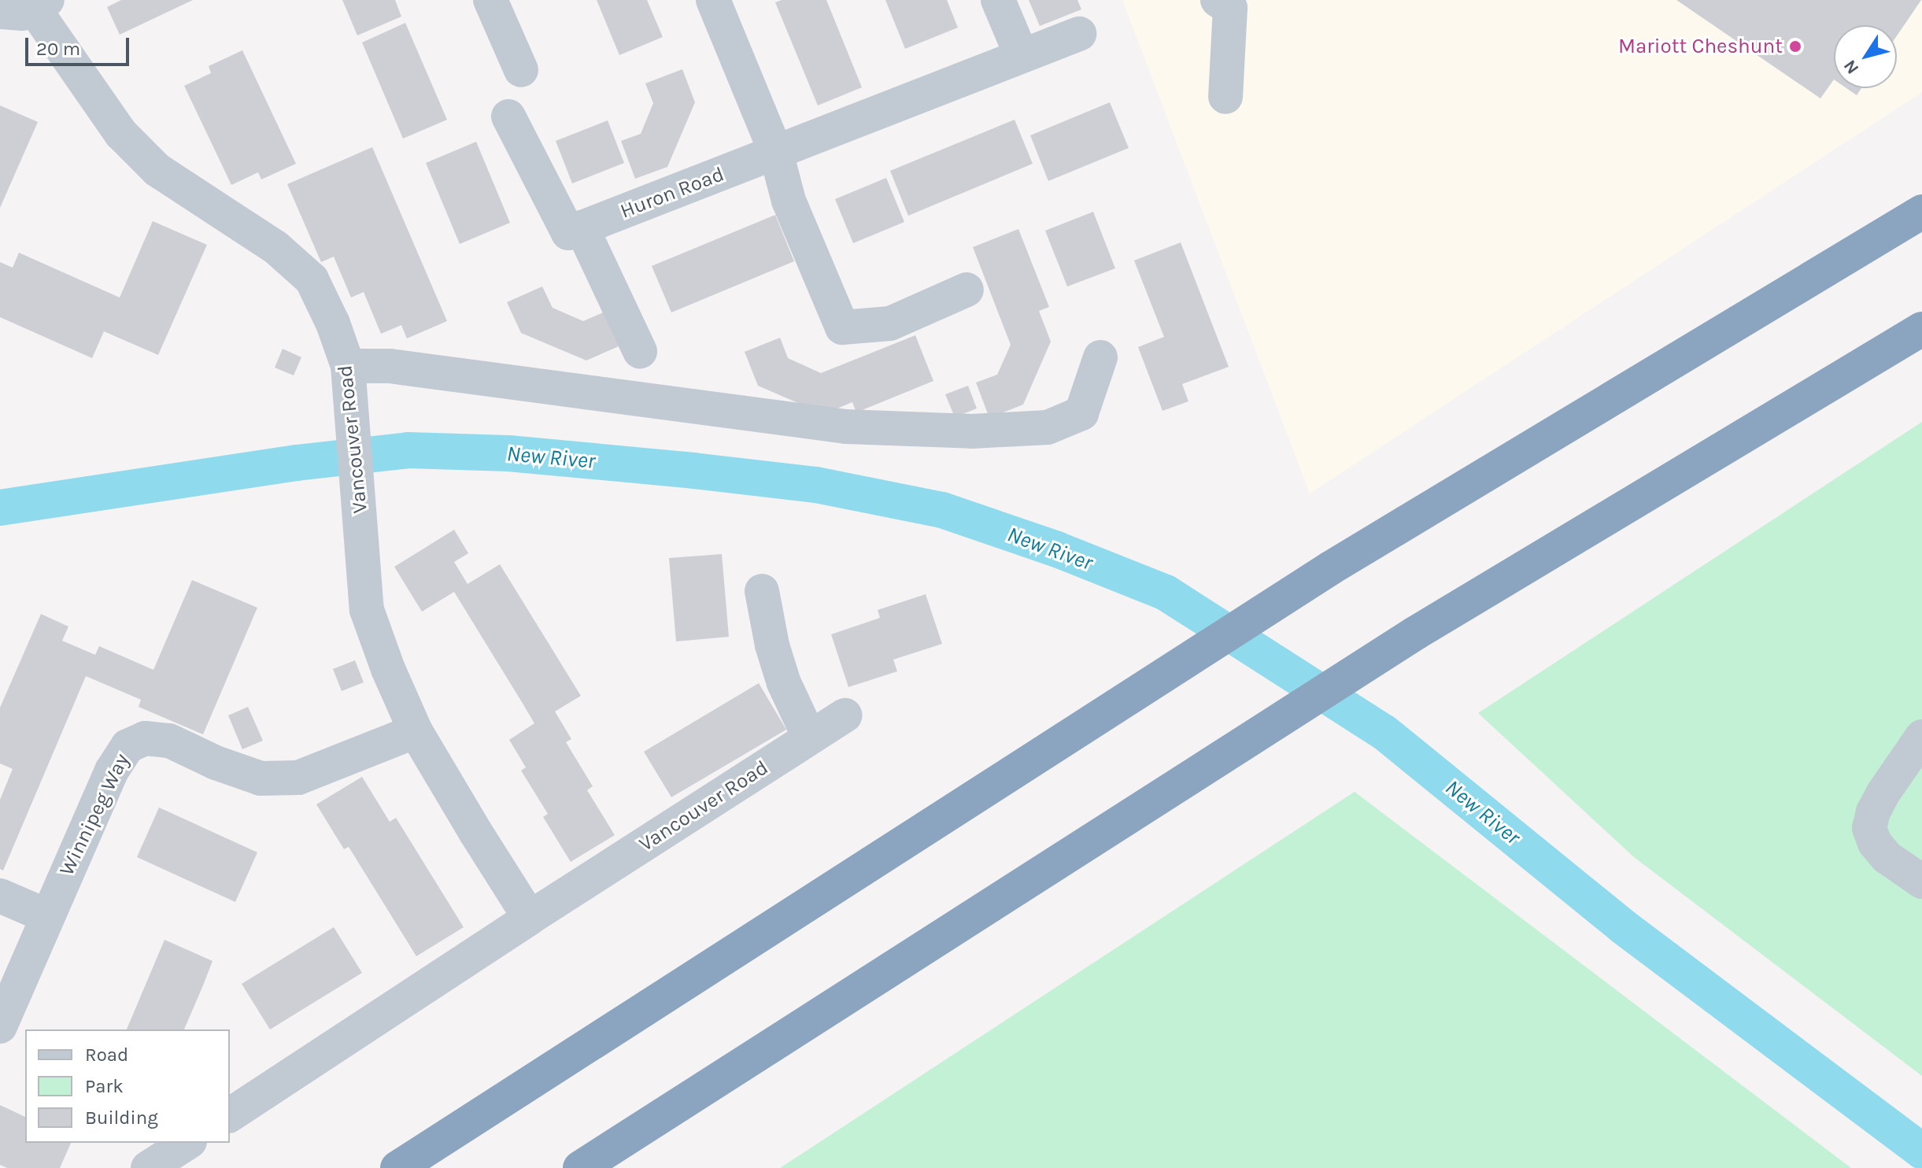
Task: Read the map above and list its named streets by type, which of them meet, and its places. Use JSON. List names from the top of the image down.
{
  "streets": {
    "street": ["Huron Road", "Vancouver Road", "Winnipeg Way"]
  },
  "crossings": [
    ["Vancouver Road", "Winnipeg Way"]
  ],
  "water": ["New River"],
  "places": ["Mariott Cheshunt"],
  "legend": ["Road", "Park", "Building"],
  "scale_bar": "20 m",
  "north": "bottom left"
}
